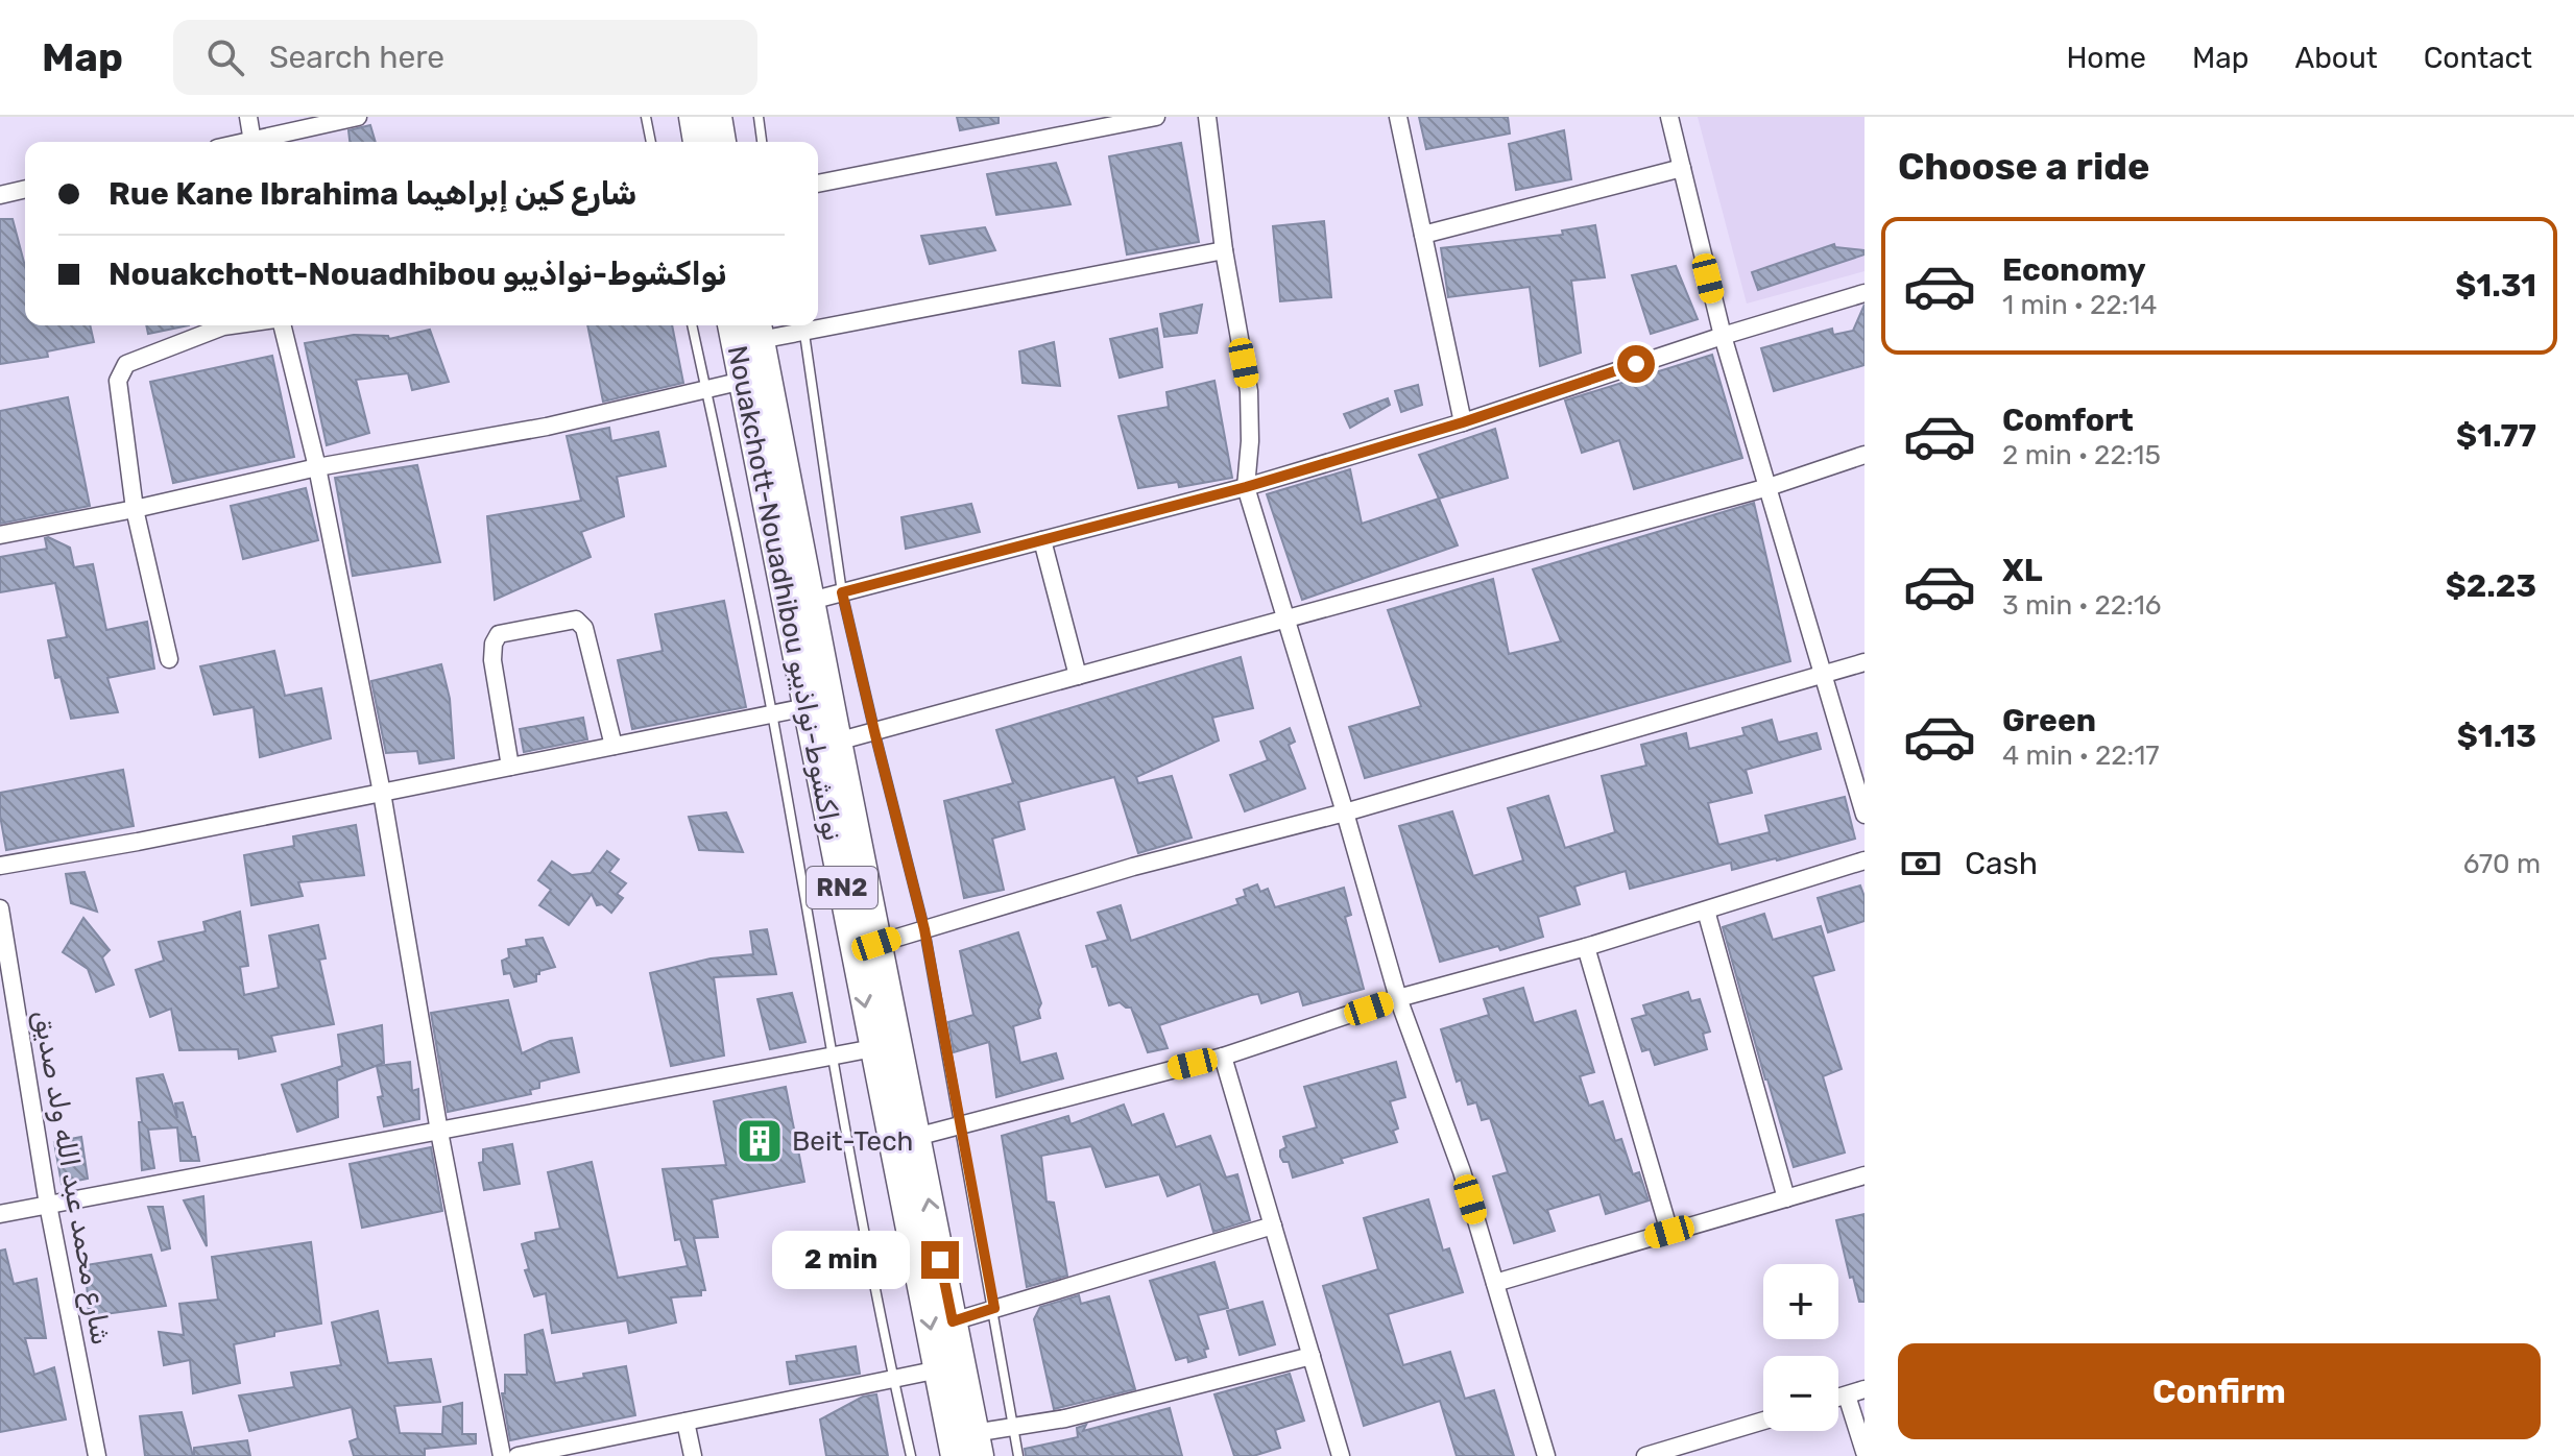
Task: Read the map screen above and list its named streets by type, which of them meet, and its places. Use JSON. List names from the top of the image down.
{
  "streets": {
    "highway": ["Nouakchott-Nouadhibou نواكشوط-نواذيبو", "RN2"],
    "street": ["شارع محمد عبد الله ولد صديق"]
  },
  "places": {
    "building": ["Beit-Tech"]
  },
  "page": {
    "header": "Map",
    "search": "Search here",
    "nav": [
      "Home",
      "Map",
      "About",
      "Contact"
    ],
    "heading": "Choose a ride",
    "banner": ["Rue Kane Ibrahima شارع كين إبراهيما", "Nouakchott-Nouadhibou نواكشوط-نواذيبو"],
    "list": [
      {
        "name": "Economy",
        "note": "1 min · 22:14",
        "value": "$1.31"
      },
      {
        "name": "Comfort",
        "note": "2 min · 22:15",
        "value": "$1.77"
      },
      {
        "name": "XL",
        "note": "3 min · 22:16",
        "value": "$2.23"
      },
      {
        "name": "Green",
        "note": "4 min · 22:17",
        "value": "$1.13"
      }
    ],
    "pay": ["Cash", "670 m"],
    "bubble": "2 min",
    "map_buttons": ["+", "−"],
    "buttons": "Confirm"
  }
}
